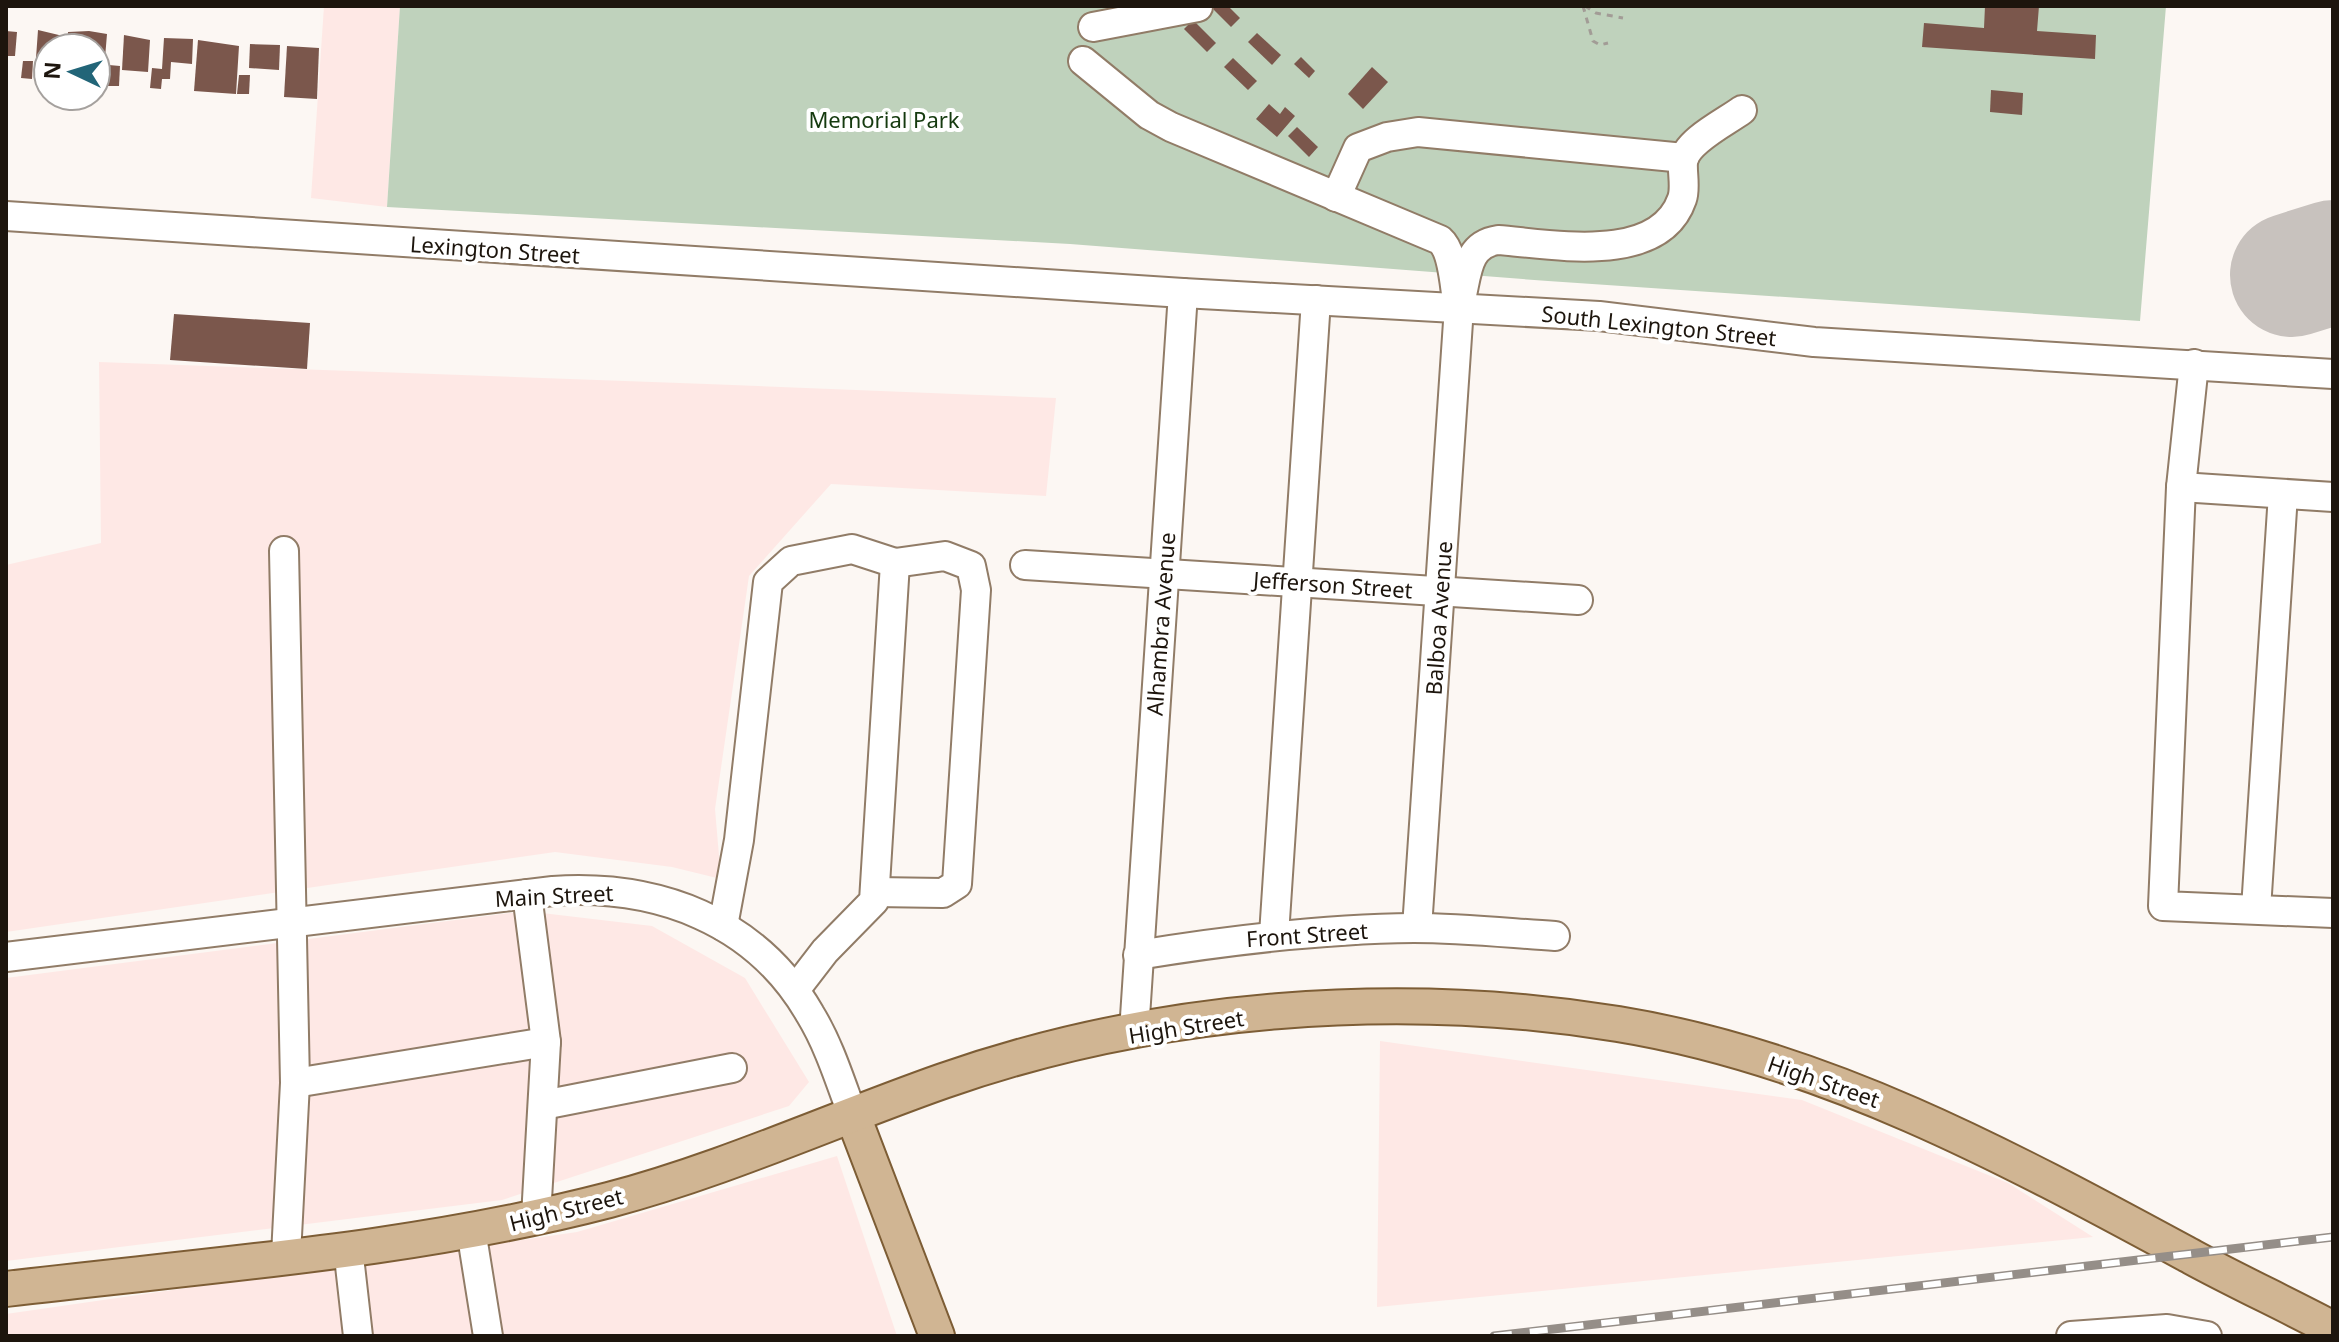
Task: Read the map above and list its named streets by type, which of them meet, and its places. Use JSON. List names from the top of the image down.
{
  "streets": {
    "main road": ["Main Street", "High Street"],
    "street": [
      "Lexington Street",
      "South Lexington Street",
      "Jefferson Street",
      "Balboa Avenue",
      "Alhambra Avenue",
      "Front Street"
    ]
  },
  "crossings": [
    ["Lexington Street", "South Lexington Street"],
    ["South Lexington Street", "Balboa Avenue"],
    ["South Lexington Street", "Alhambra Avenue"],
    ["Jefferson Street", "Balboa Avenue"],
    ["Jefferson Street", "Alhambra Avenue"],
    ["Balboa Avenue", "Front Street"],
    ["Alhambra Avenue", "Front Street"],
    ["Main Street", "High Street"]
  ],
  "parks": ["Memorial Park"],
  "north": "left"
}
